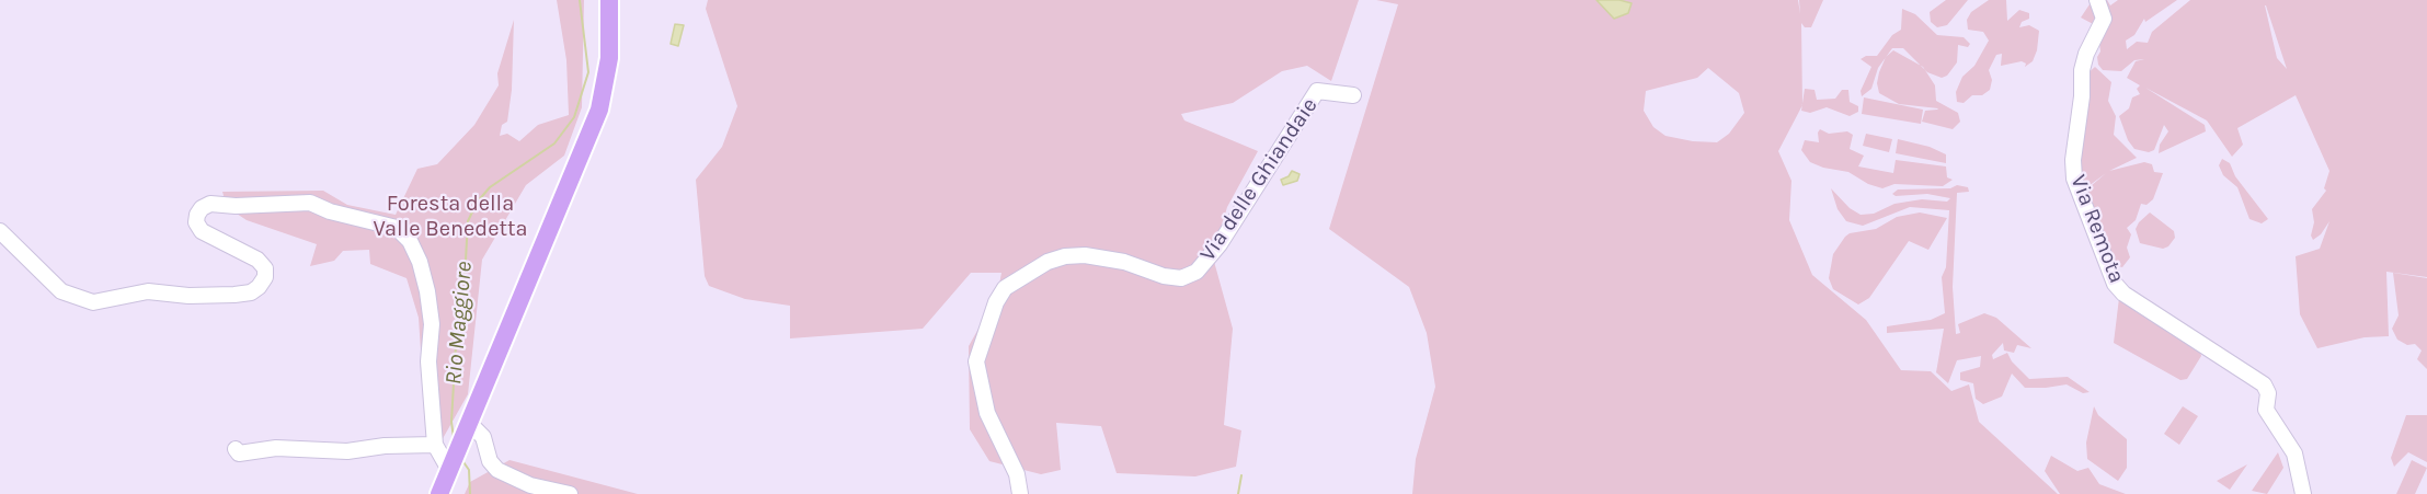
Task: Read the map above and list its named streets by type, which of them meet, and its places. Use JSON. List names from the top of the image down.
{
  "streets": {
    "street": ["Via delle Ghiandaie", "Via Remota"]
  },
  "water": ["Rio Maggiore"],
  "parks": ["Foresta della Valle Benedetta"]
}
